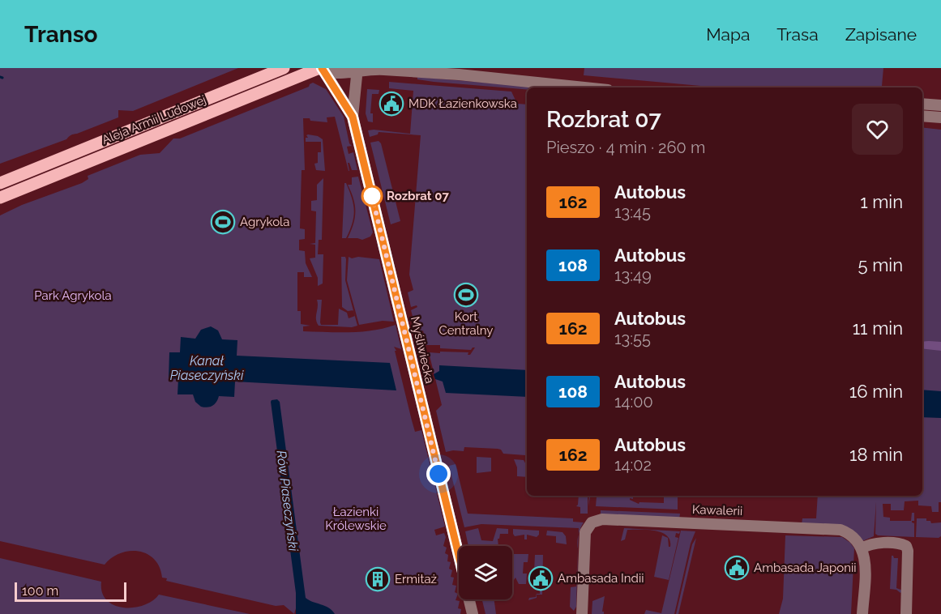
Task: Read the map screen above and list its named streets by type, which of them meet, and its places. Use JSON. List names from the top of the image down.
{
  "streets": {
    "main road": ["Aleja Armii Ludowej"],
    "street": ["Myśliwiecka", "Kawalerii"]
  },
  "crossings": [
    ["Aleja Armii Ludowej", "Myśliwiecka"]
  ],
  "water": ["Kanał Piaseczyński", "Rów Piaseczyński"],
  "parks": ["Park Agrykola", "Łazienki Królewskie"],
  "places": {
    "public building": ["MDK Łazienkowska", "Ambasada Japonii", "Ambasada Indii"],
    "other": ["Rozbrat 07"],
    "sports": ["Agrykola", "Kort Centralny"],
    "building": ["Ermitaż"]
  },
  "lines": ["bus line 162"],
  "scale_bar": "100 m",
  "page": {
    "header": "Transo",
    "nav": ["Mapa", "Trasa", "Zapisane"],
    "heading": ["Rozbrat 07", "Pieszo · 4 min · 260 m"],
    "list": [
      {
        "mark": "162",
        "name": "Autobus",
        "note": "13:45",
        "value": "1 min"
      },
      {
        "mark": "108",
        "name": "Autobus",
        "note": "13:49",
        "value": "5 min"
      },
      {
        "mark": "162",
        "name": "Autobus",
        "note": "13:55",
        "value": "11 min"
      },
      {
        "mark": "108",
        "name": "Autobus",
        "note": "14:00",
        "value": "16 min"
      },
      {
        "mark": "162",
        "name": "Autobus",
        "note": "14:02",
        "value": "18 min"
      }
    ],
    "scale": "100 m"
  }
}
